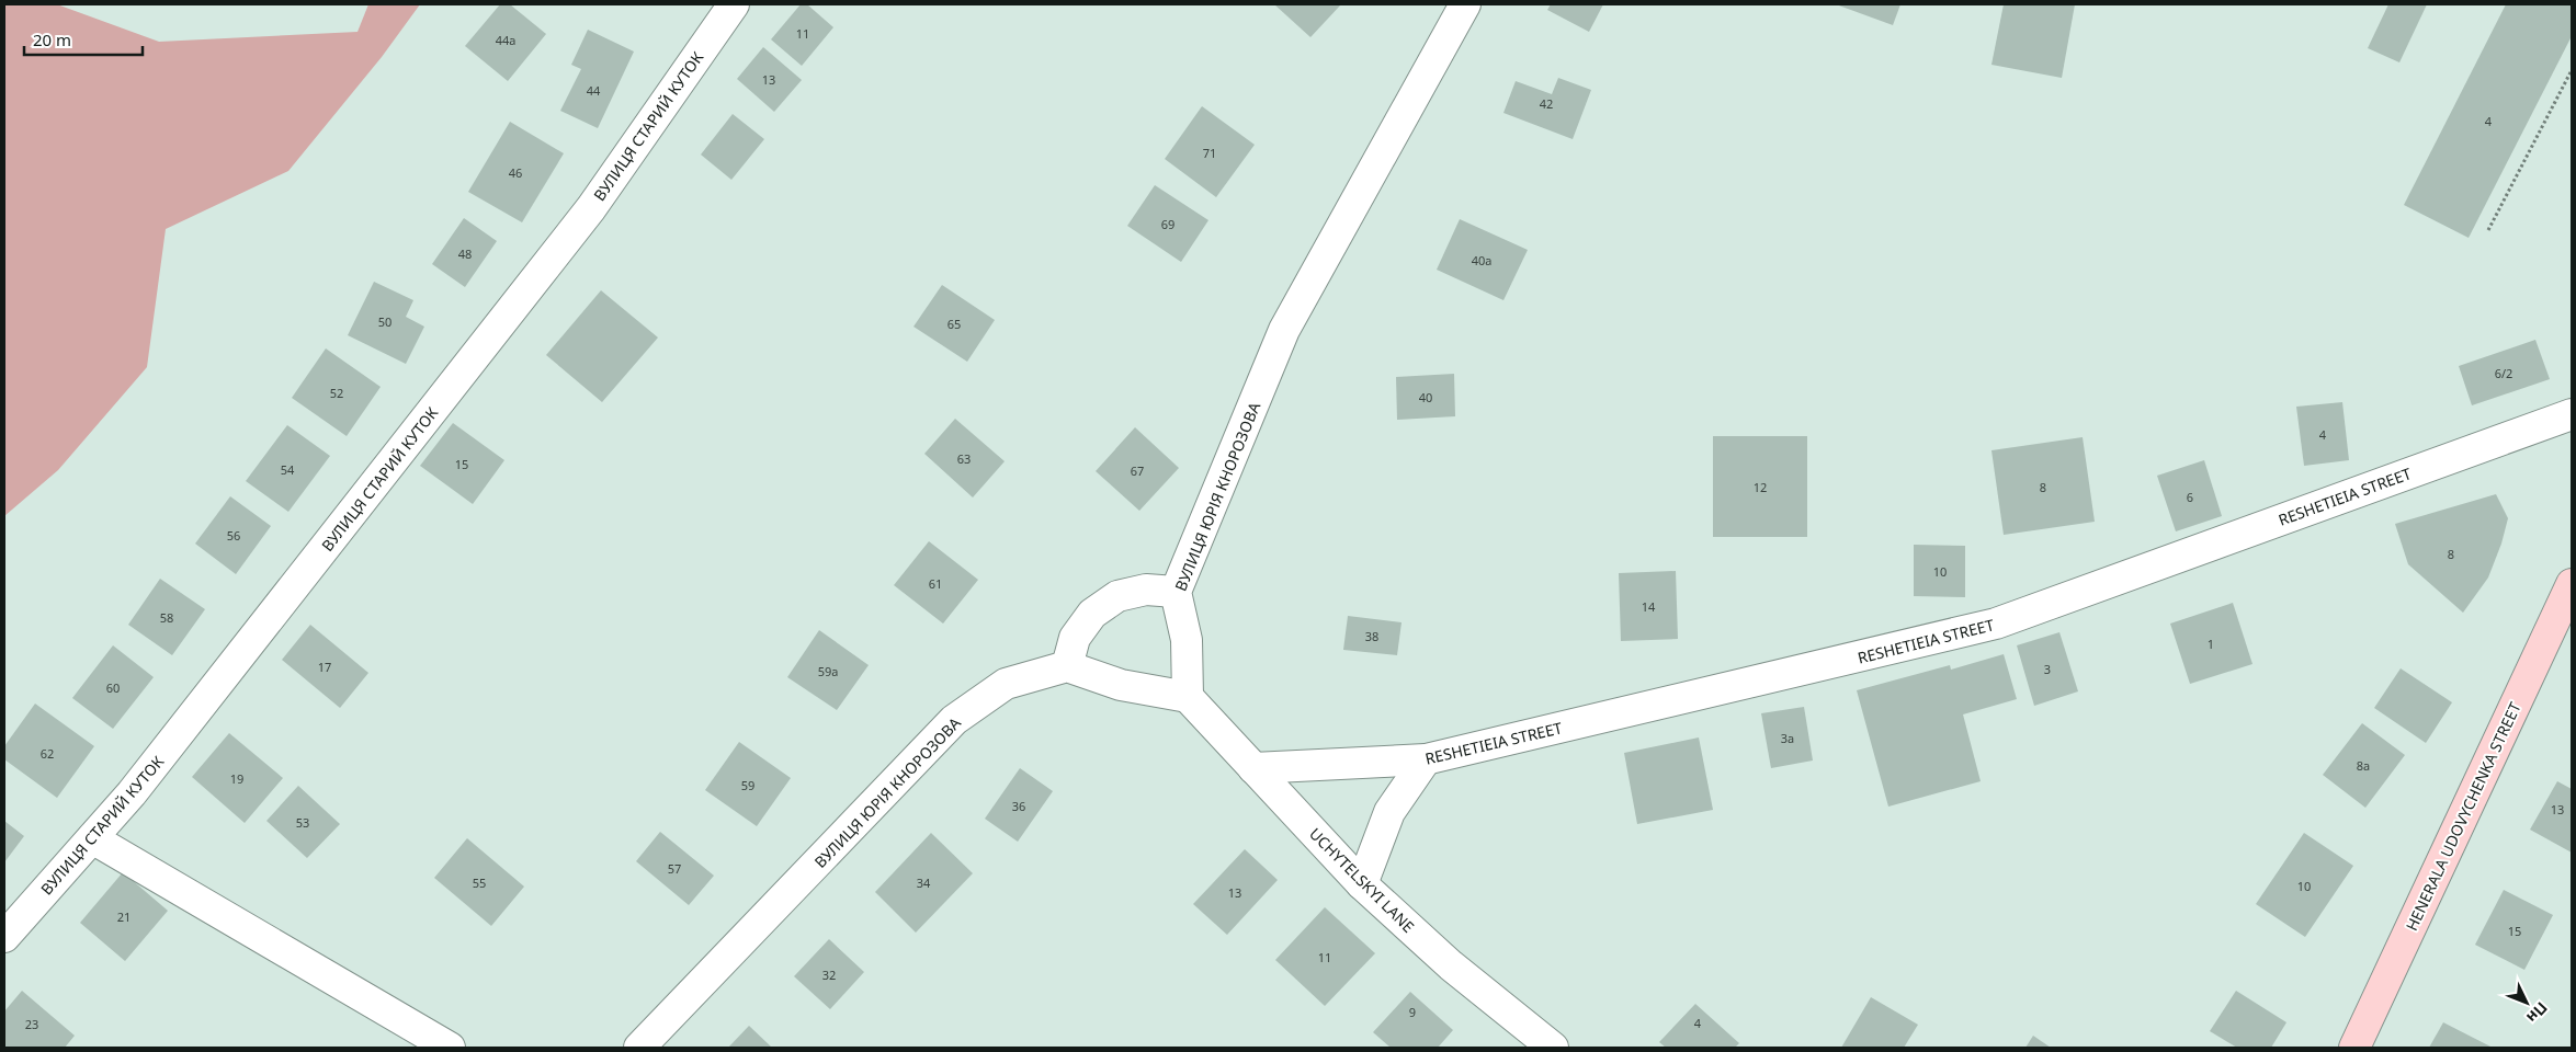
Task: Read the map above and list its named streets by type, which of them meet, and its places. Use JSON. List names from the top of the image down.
{
  "streets": {
    "main road": ["HENERALA UDOVYCHENKA STREET"],
    "street": [
      "ВУЛИЦЯ СТАРИЙ КУТОК",
      "ВУЛИЦЯ ЮРІЯ КНОРОЗОВА",
      "RESHETIEIA STREET",
      "UCHYTELSKYI LANE"
    ]
  },
  "crossings": [
    ["ВУЛИЦЯ ЮРІЯ КНОРОЗОВА", "UCHYTELSKYI LANE"],
    ["RESHETIEIA STREET", "UCHYTELSKYI LANE"]
  ],
  "house_numbers": [
    "11",
    "44а",
    "13",
    "44",
    "42",
    "4",
    "71",
    "46",
    "69",
    "48",
    "40а",
    "50",
    "65",
    "6/2",
    "52",
    "40",
    "4",
    "63",
    "15",
    "54",
    "67",
    "12",
    "8",
    "6",
    "56",
    "8",
    "10",
    "61",
    "14",
    "58",
    "38",
    "1",
    "17",
    "3",
    "59а",
    "60",
    "3а",
    "62",
    "8а",
    "19",
    "59",
    "36",
    "13",
    "53",
    "57",
    "55",
    "34",
    "10",
    "13",
    "21",
    "15",
    "11",
    "32",
    "9",
    "4",
    "23"
  ],
  "scale_bar": "20 m",
  "north": "bottom right"
}
